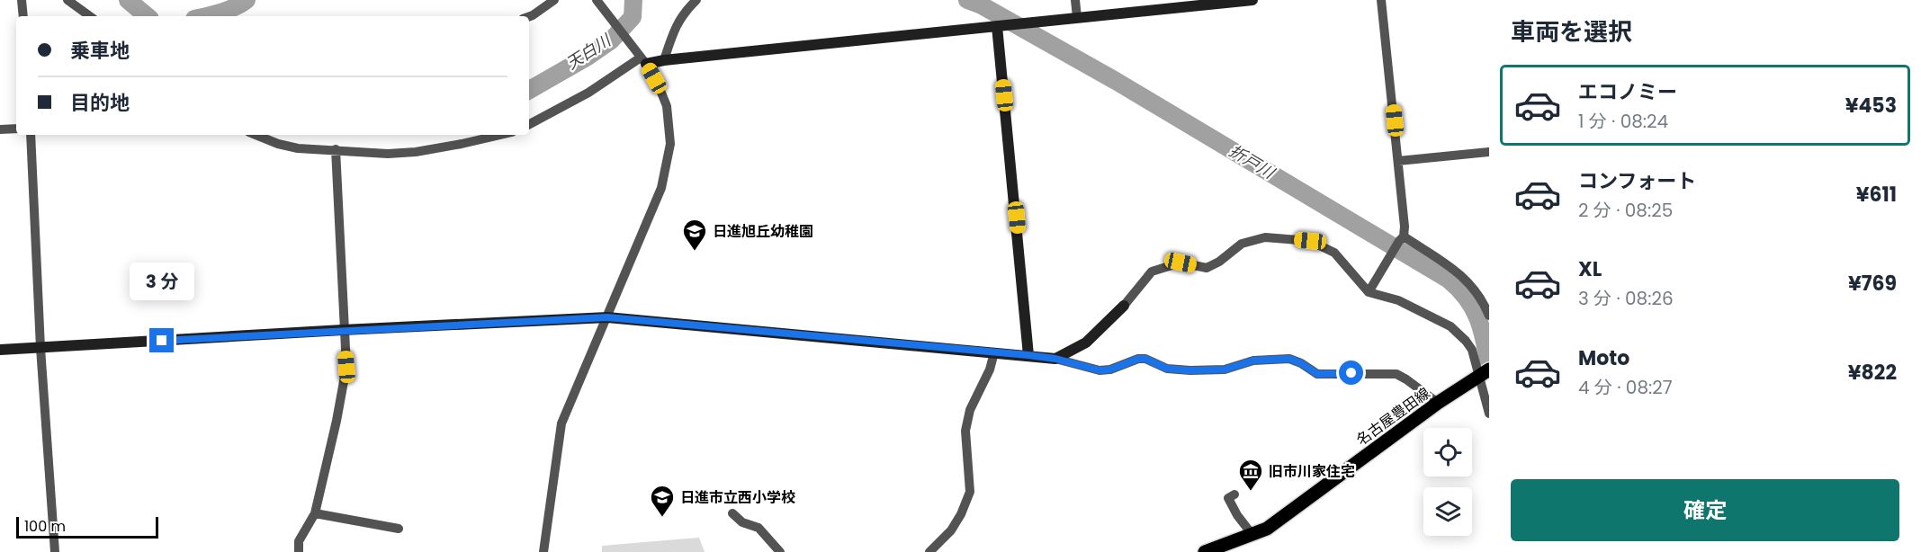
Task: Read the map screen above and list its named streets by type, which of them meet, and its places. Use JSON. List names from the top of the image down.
{
  "streets": {
    "main road": ["名古屋豊田線"]
  },
  "water": ["天白川", "折戸川"],
  "places": {
    "school or university": ["日進旭丘幼稚園", "日進市立西小学校"],
    "museum": ["旧市川家住宅"]
  },
  "scale_bar": "100 m",
  "page": {
    "heading": "車両を選択",
    "banner": ["乗車地", "目的地"],
    "list": [
      {
        "name": "エコノミー",
        "note": "1 分 · 08:24",
        "value": "¥453"
      },
      {
        "name": "コンフォート",
        "note": "2 分 · 08:25",
        "value": "¥611"
      },
      {
        "name": "XL",
        "note": "3 分 · 08:26",
        "value": "¥769"
      },
      {
        "name": "Moto",
        "note": "4 分 · 08:27",
        "value": "¥822"
      }
    ],
    "bubble": "3 分",
    "buttons": "確定",
    "scale": "100 m"
  }
}
